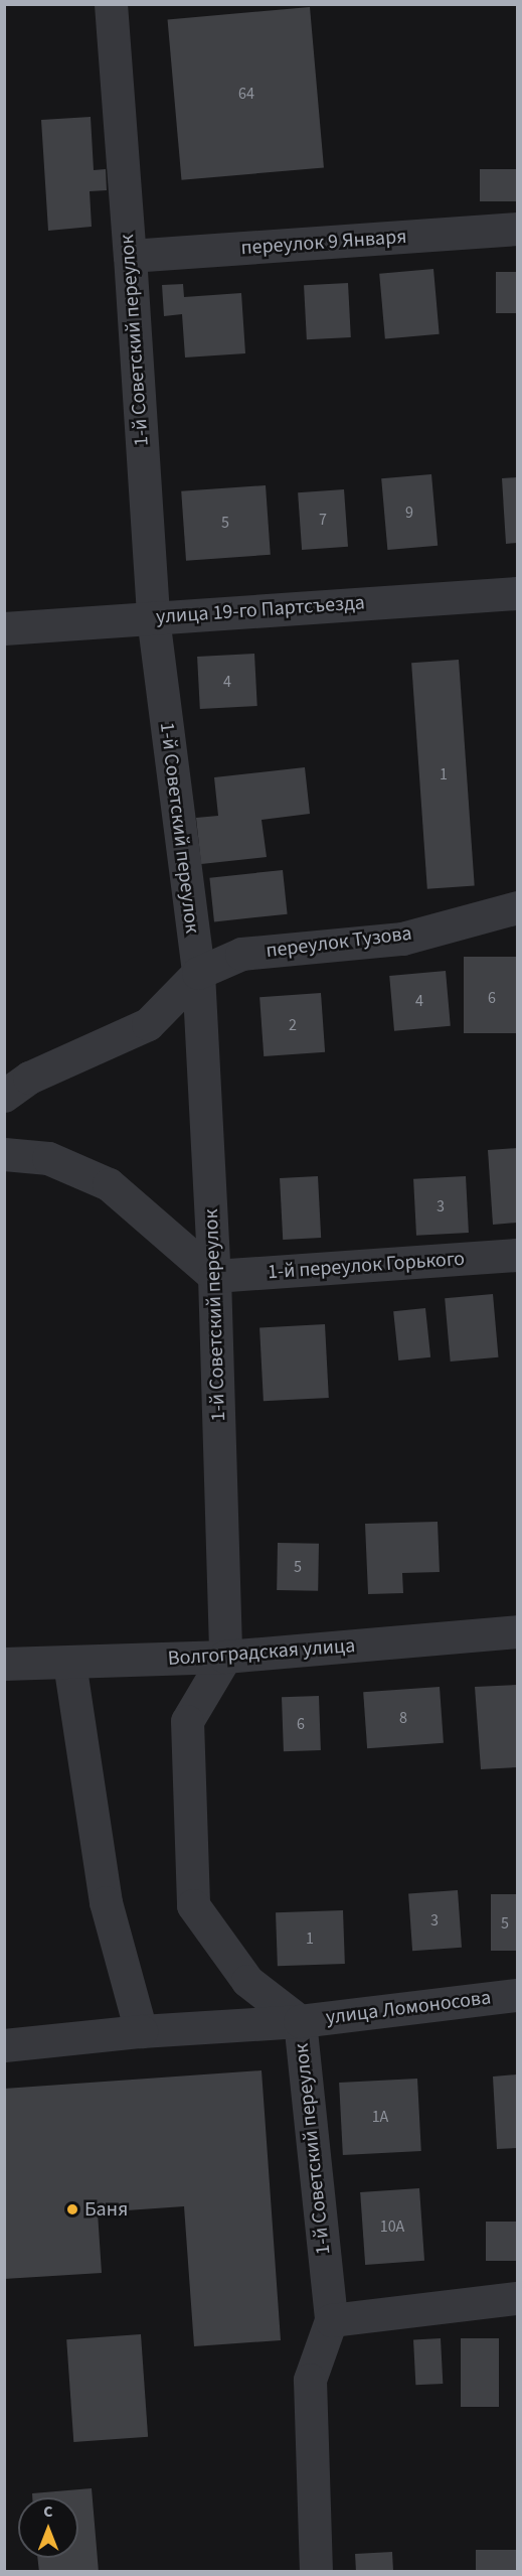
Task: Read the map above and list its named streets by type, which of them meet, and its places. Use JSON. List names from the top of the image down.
{
  "streets": {
    "street": [
      "переулок 9 Января",
      "1-й Советский переулок",
      "улица 19-го Партсъезда",
      "переулок Тузова",
      "1-й переулок Горького",
      "Волгоградская улица",
      "улица Ломоносова"
    ]
  },
  "crossings": [
    ["переулок 9 Января", "1-й Советский переулок"],
    ["1-й Советский переулок", "улица 19-го Партсъезда"],
    ["1-й Советский переулок", "переулок Тузова"],
    ["1-й Советский переулок", "1-й переулок Горького"],
    ["1-й Советский переулок", "Волгоградская улица"],
    ["1-й Советский переулок", "улица Ломоносова"]
  ],
  "places": ["Баня"],
  "house_numbers": [
    "64",
    "9",
    "7",
    "5",
    "4",
    "1",
    "6",
    "4",
    "2",
    "3",
    "5",
    "8",
    "6",
    "3",
    "5",
    "1",
    "1А",
    "10А"
  ],
  "north": "top"
}
